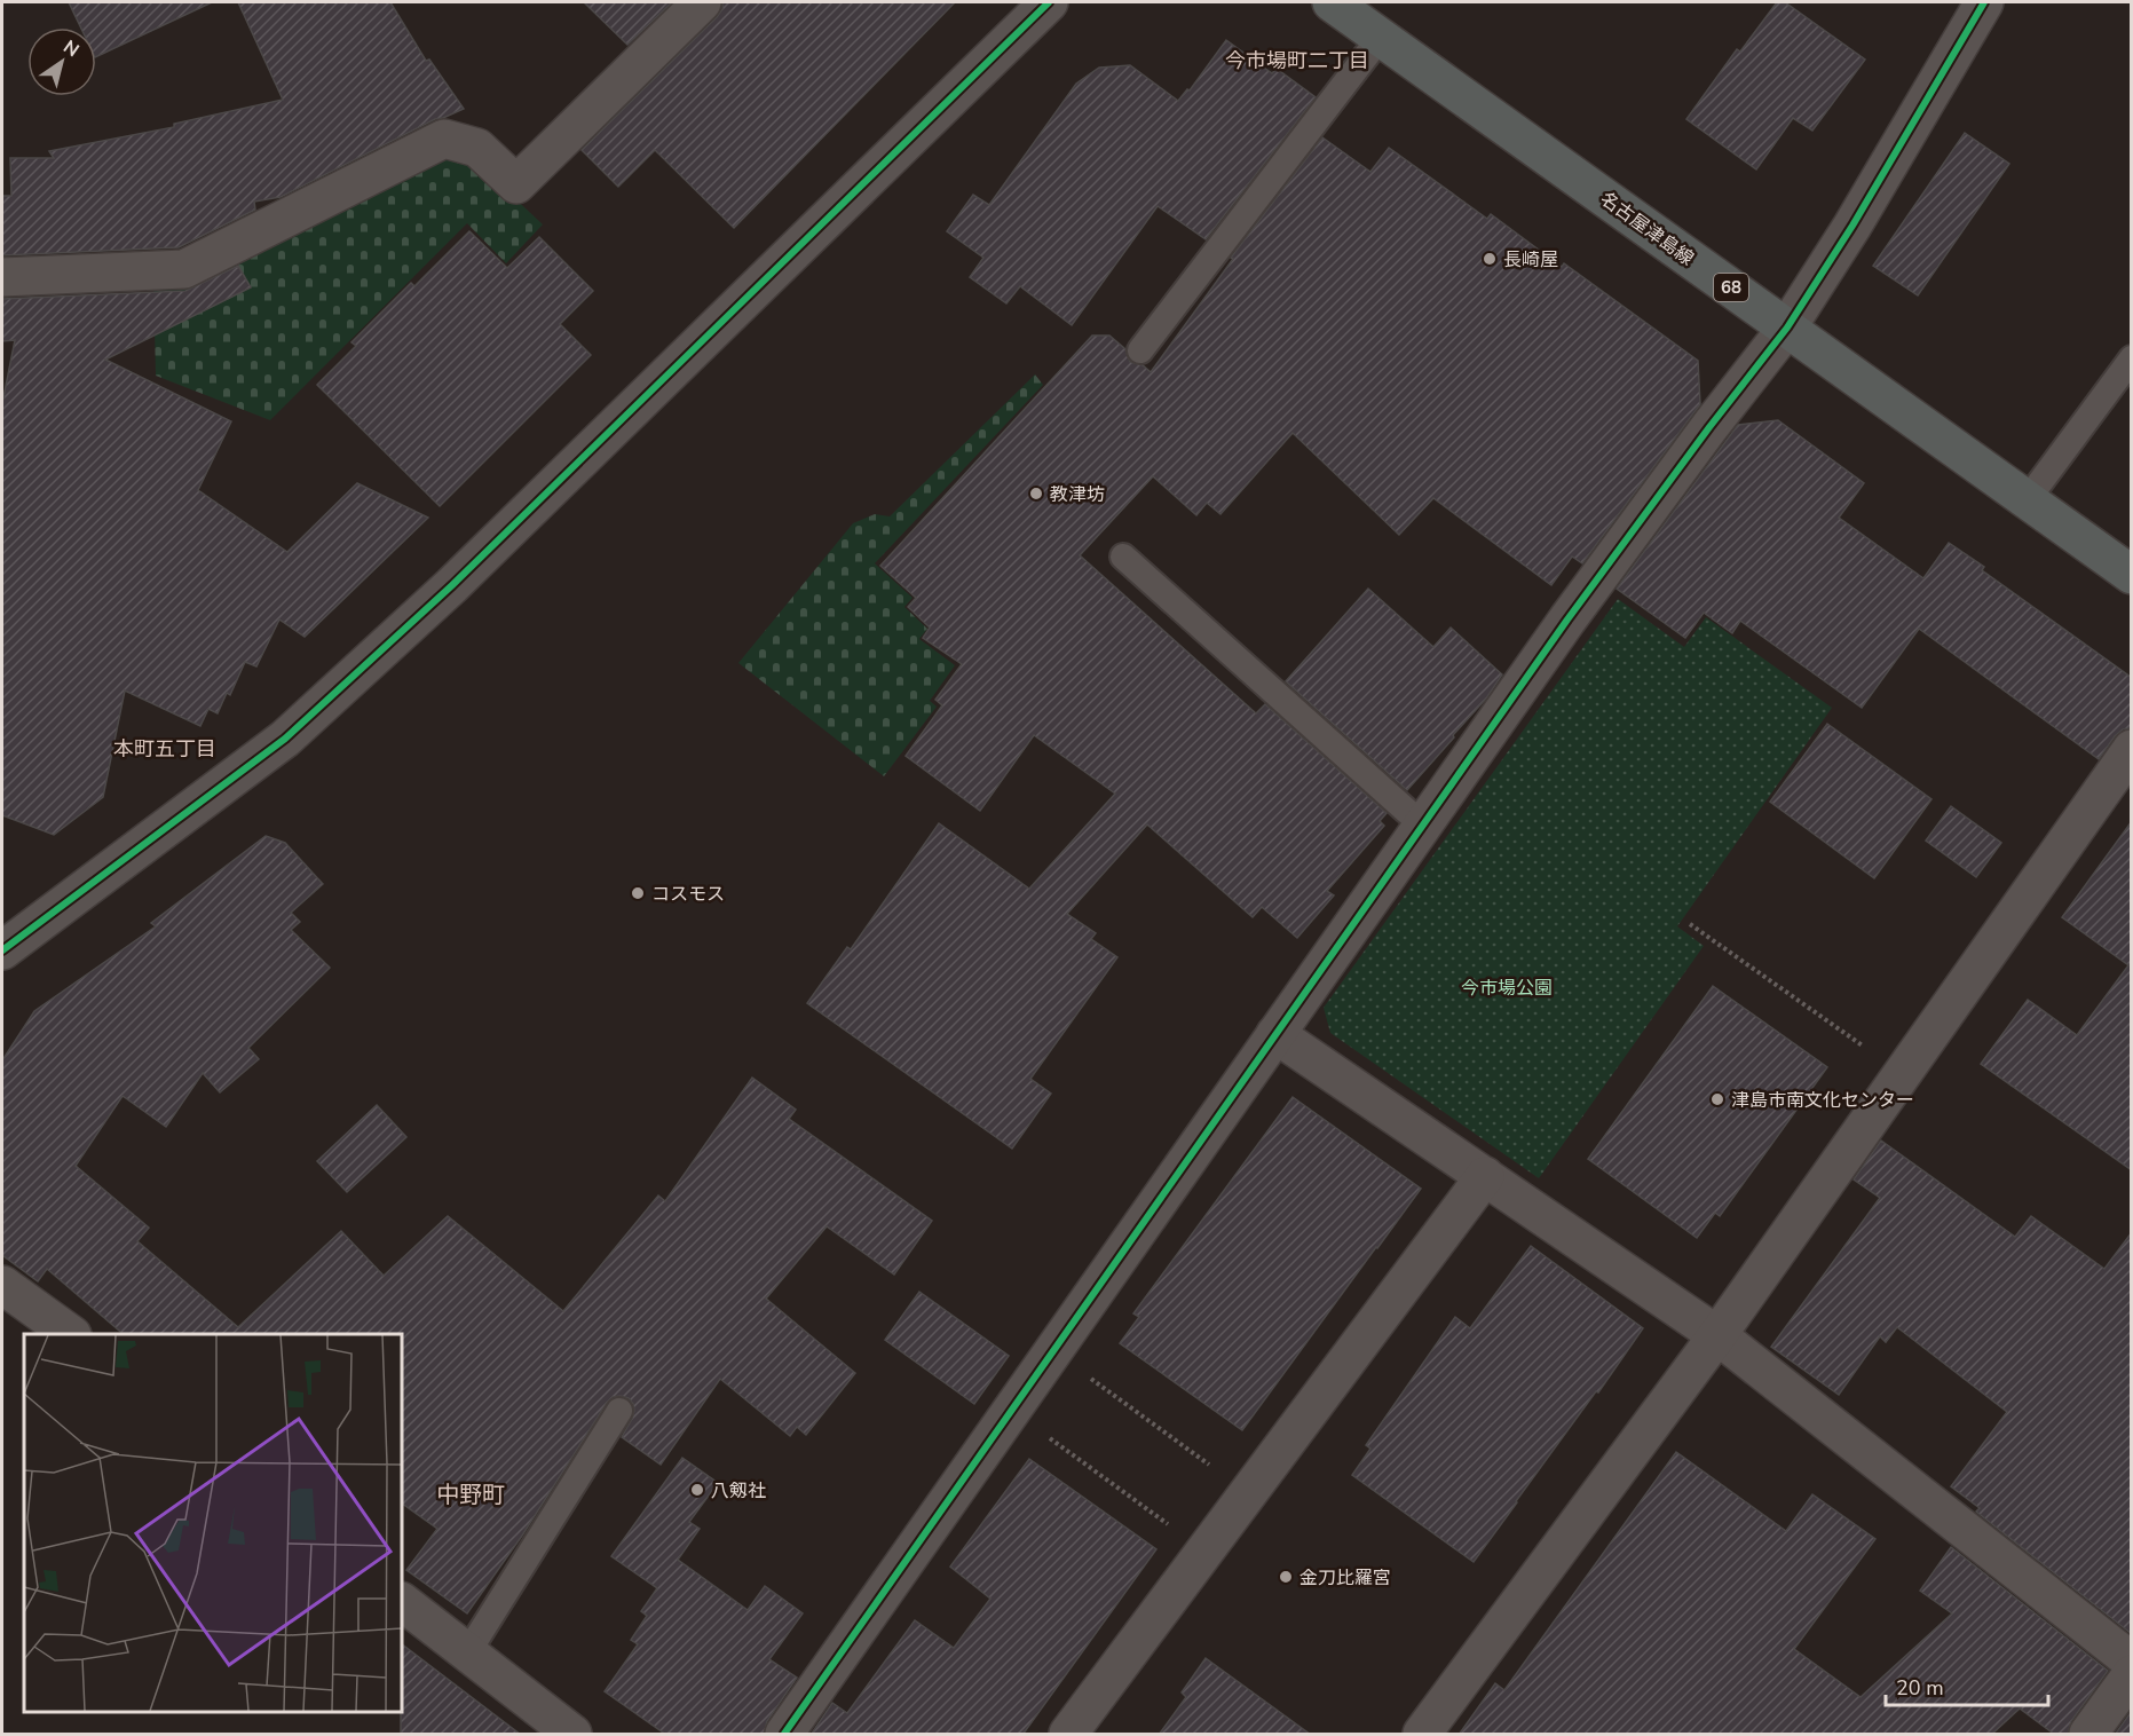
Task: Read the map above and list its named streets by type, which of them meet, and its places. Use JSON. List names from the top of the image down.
{
  "streets": {
    "main road": ["名古屋津島線", "68"]
  },
  "districts": ["今市場町二丁目", "本町五丁目", "中野町"],
  "parks": ["今市場公園"],
  "places": [
    "長崎屋",
    "教津坊",
    "コスモス",
    "津島市南文化センター",
    "八剱社",
    "金刀比羅宮"
  ],
  "scale_bar": "20 m",
  "north": "top right"
}
